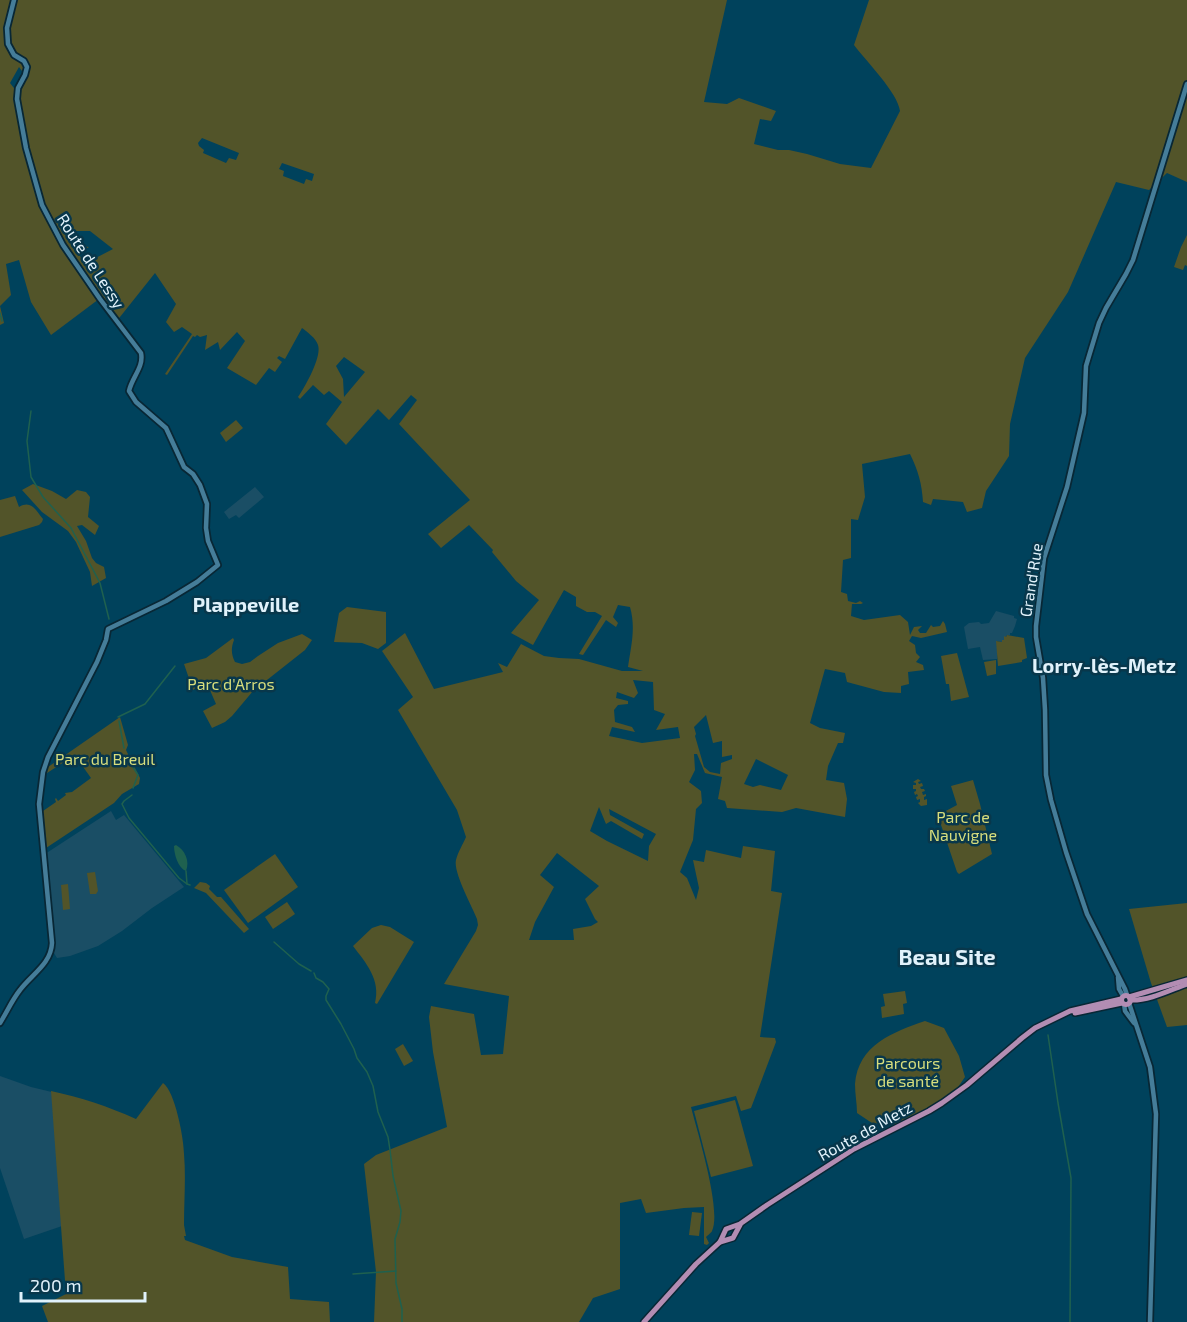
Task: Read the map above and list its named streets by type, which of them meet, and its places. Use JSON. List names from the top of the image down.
{
  "streets": {
    "main road": ["Route de Metz"],
    "street": ["Route de Lessy", "Grand'Rue"]
  },
  "crossings": [
    ["Grand'Rue", "Route de Metz"]
  ],
  "districts": ["Plappeville", "Lorry-lès-Metz", "Beau Site"],
  "parks": [
    "Parc d'Arros",
    "Parc du Breuil",
    "Parc de Nauvigne",
    "Parcours de santé"
  ],
  "scale_bar": "200 m"
}
